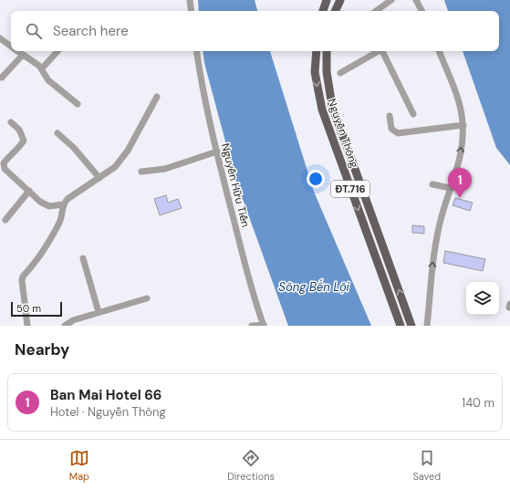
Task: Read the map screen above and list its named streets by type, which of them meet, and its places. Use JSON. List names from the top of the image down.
{
  "streets": {
    "main road": ["Nguyễn Thông", "ĐT.716"],
    "street": ["Nguyễn Hữu Tiến"]
  },
  "water": ["Sông Bến Lội"],
  "scale_bar": "50 m",
  "page": {
    "search": "Search here",
    "pins": "1",
    "scale": "50 m",
    "heading": "Nearby",
    "list": [
      {
        "mark": "1",
        "name": "Ban Mai Hotel 66",
        "note": "Hotel · Nguyễn Thông",
        "value": "140 m"
      }
    ],
    "nav": ["Map", "Directions", "Saved"]
  }
}
